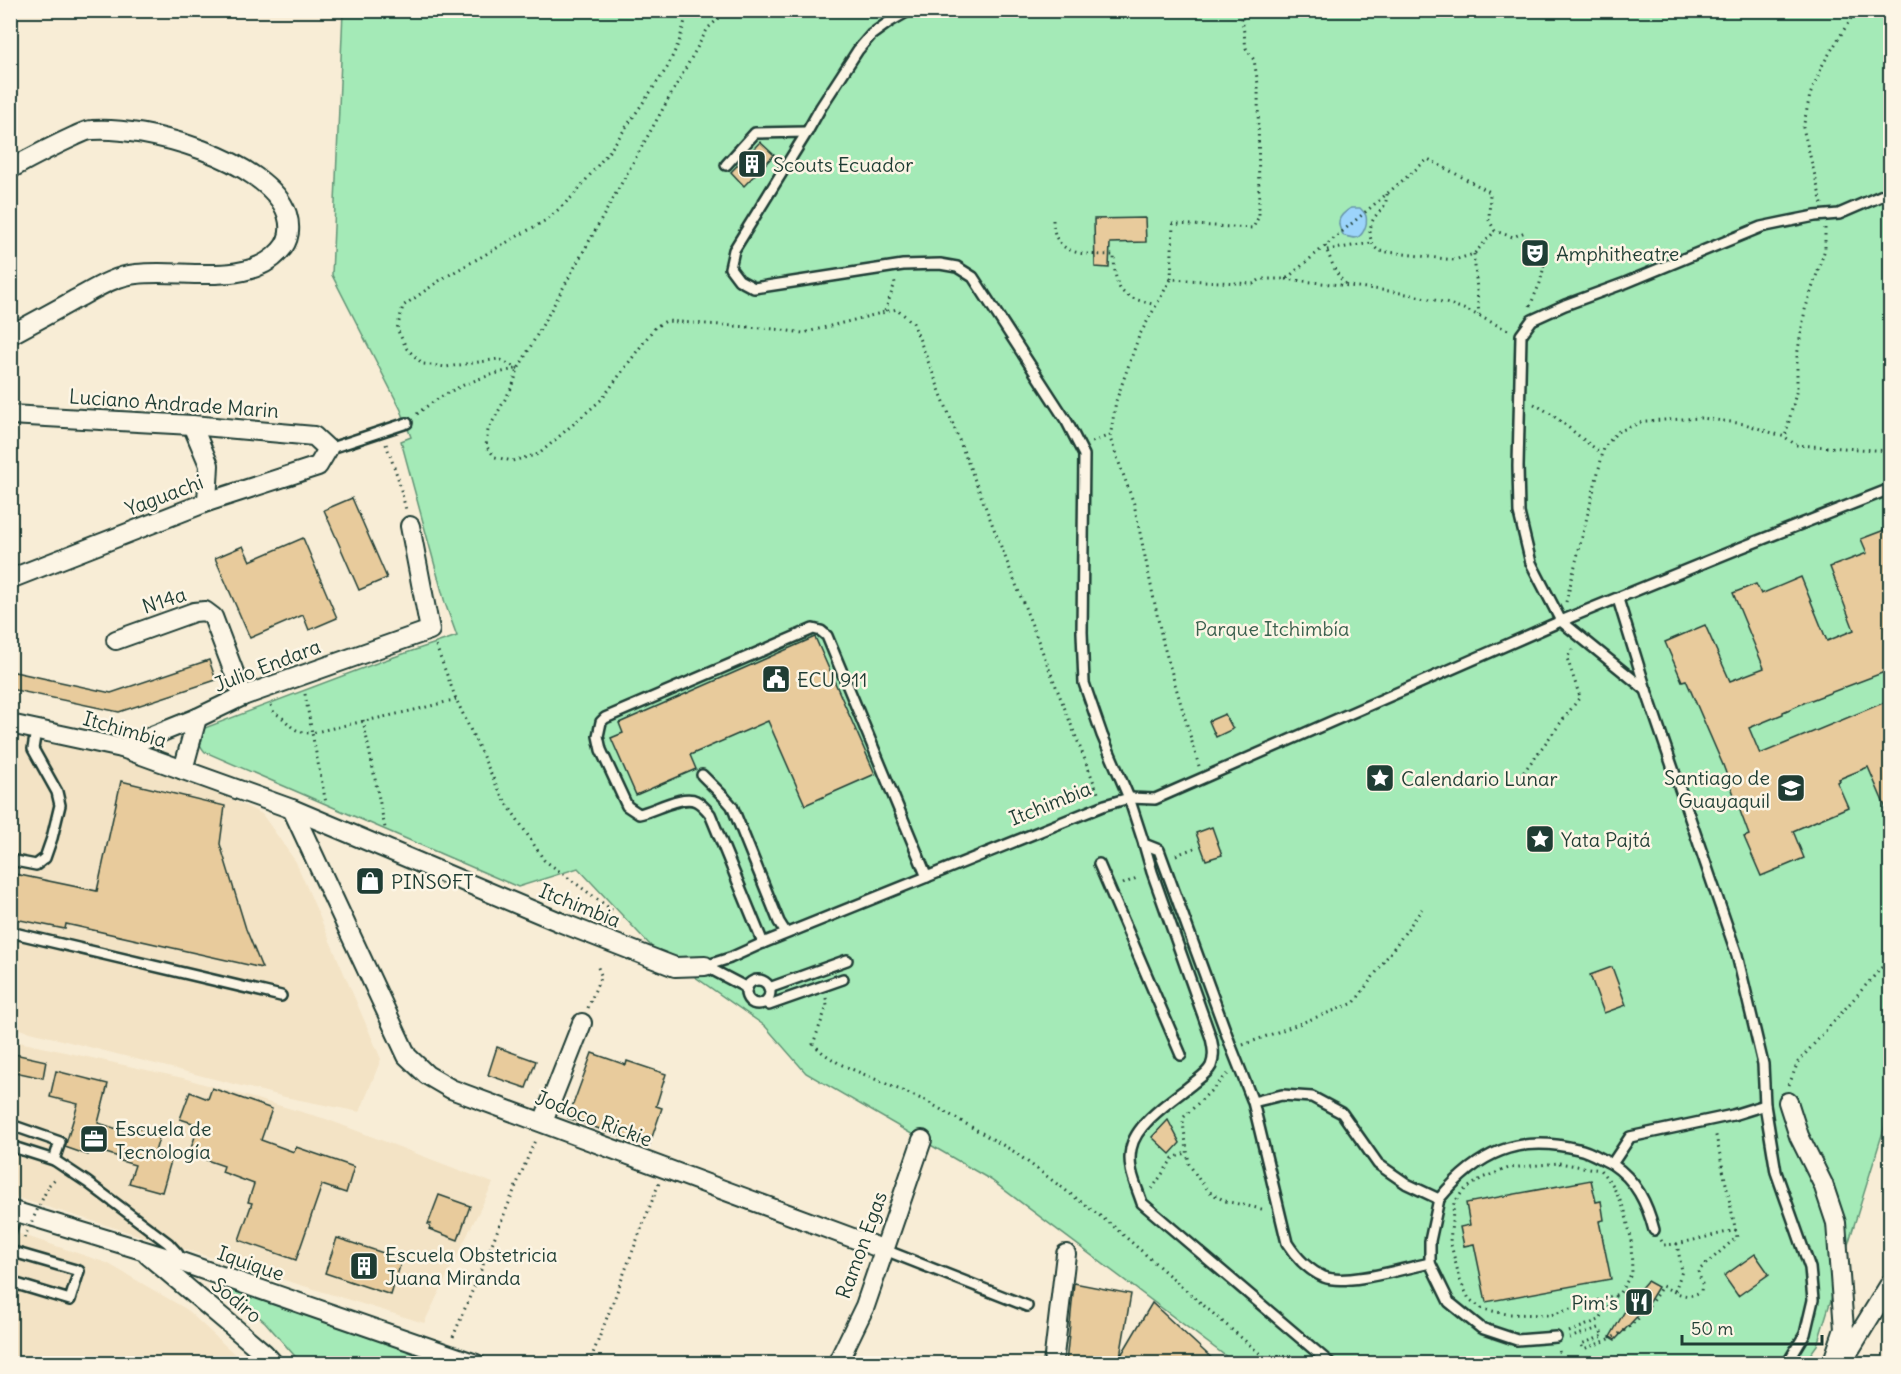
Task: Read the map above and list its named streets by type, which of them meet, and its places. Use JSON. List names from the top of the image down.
{
  "streets": {
    "street": [
      "Luciano Andrade Marin",
      "Yaguachi",
      "N14a",
      "Julio Endara",
      "Itchimbia",
      "Jodoco Rickie",
      "Ramon Egas",
      "Iquique",
      "Sodiro"
    ]
  },
  "crossings": [
    ["Luciano Andrade Marin", "Yaguachi"],
    ["N14a", "Julio Endara"],
    ["Julio Endara", "Itchimbia"],
    ["Itchimbia", "Jodoco Rickie"],
    ["Jodoco Rickie", "Ramon Egas"],
    ["Iquique", "Sodiro"]
  ],
  "parks": ["Parque Itchimbía"],
  "places": {
    "building": ["Scouts Ecuador", "Escuela Obstetricia Juana Miranda"],
    "theatre": ["Amphitheatre"],
    "public building": ["ECU 911"],
    "place": ["Calendario Lunar", "Yata Pajtá"],
    "school or university": ["Santiago de Guayaquil"],
    "shop": ["PINSOFT"],
    "office": ["Escuela de Tecnología"],
    "restaurant": ["Pim's"]
  },
  "scale_bar": "50 m"
}
